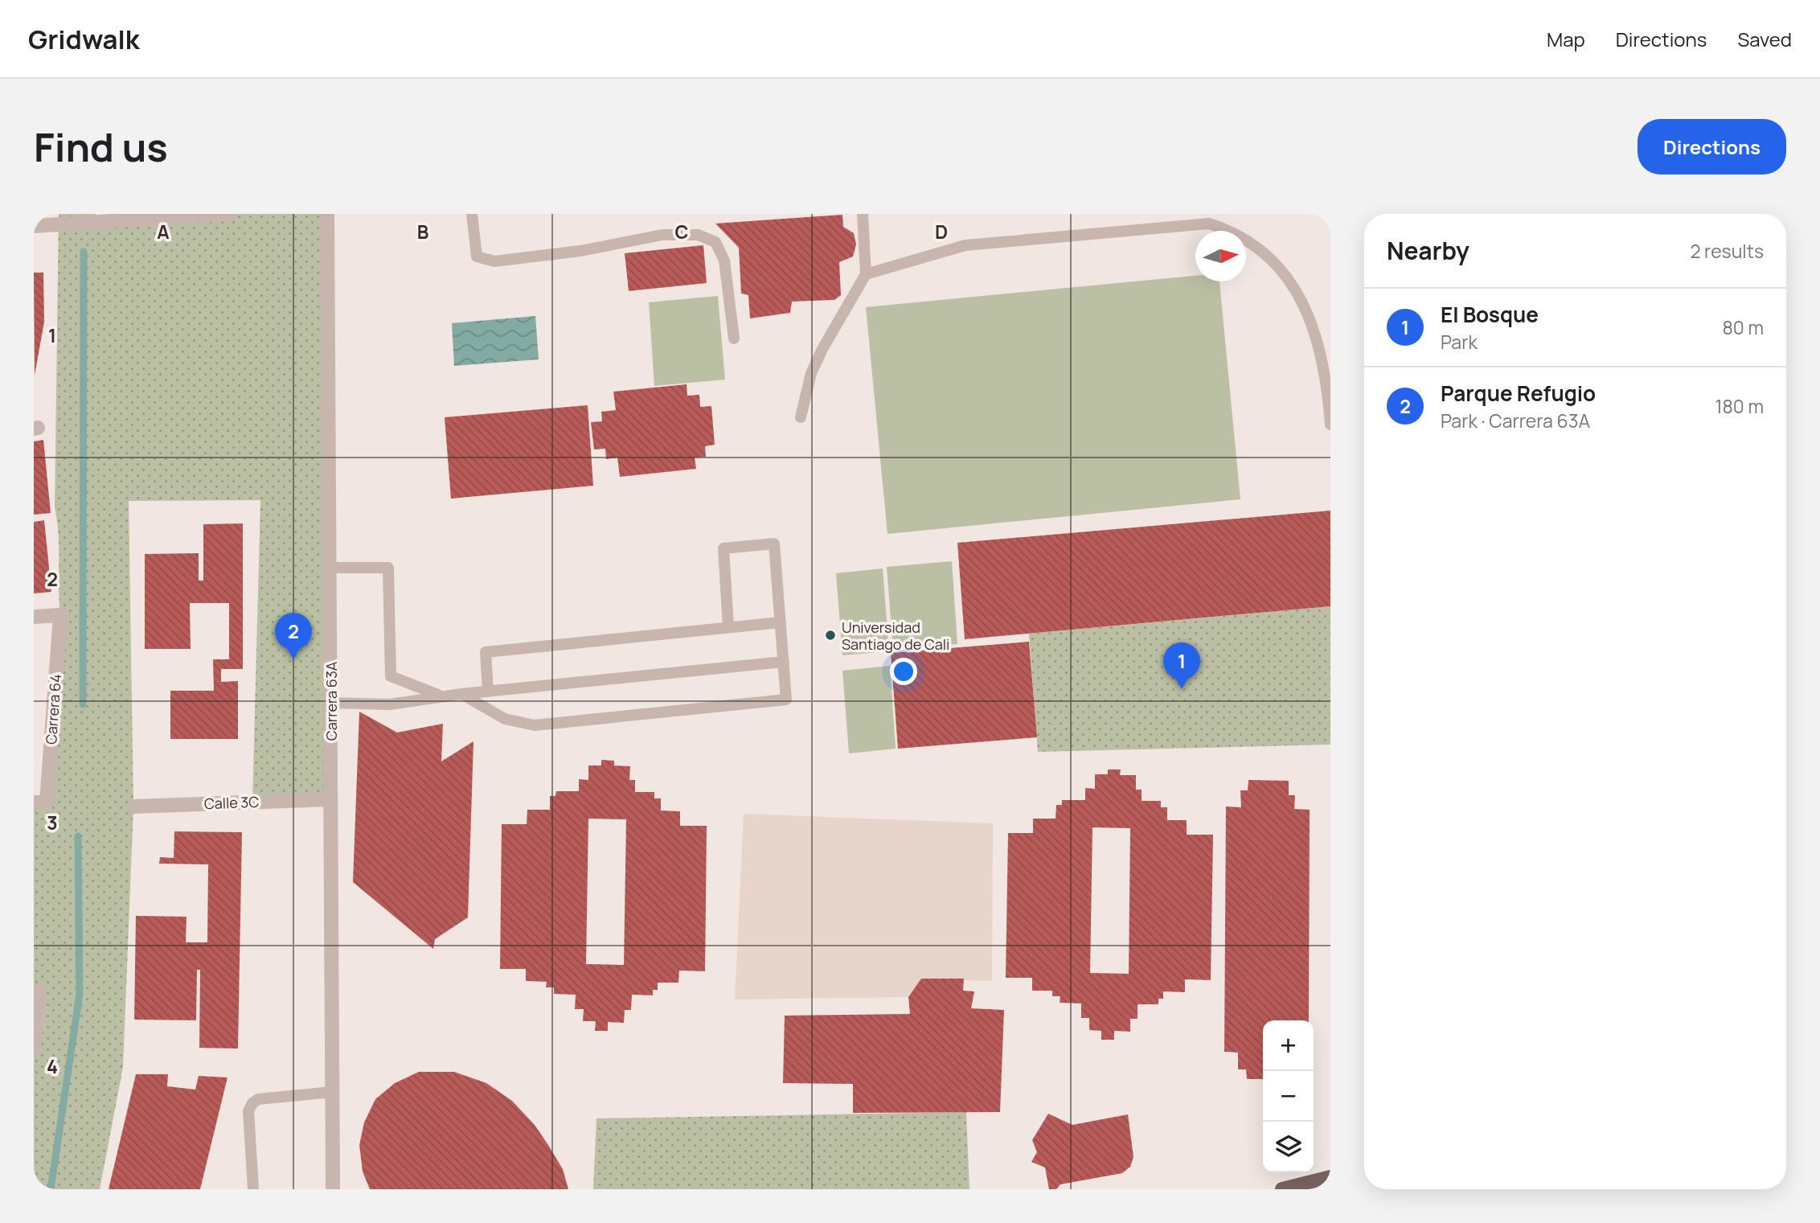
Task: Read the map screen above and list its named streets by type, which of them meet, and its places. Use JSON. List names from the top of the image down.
{
  "streets": {
    "street": ["Carrera 63A", "Carrera 64", "Calle 3C"]
  },
  "crossings": [
    ["Carrera 63A", "Calle 3C"]
  ],
  "places": ["Universidad Santiago de Cali"],
  "north": "right",
  "page": {
    "header": "Gridwalk",
    "nav": ["Map", "Directions", "Saved"],
    "buttons": "Directions",
    "title": "Find us",
    "heading": ["Nearby", "2 results"],
    "list": [
      {
        "mark": "1",
        "name": "El Bosque",
        "note": "Park",
        "value": "80 m"
      },
      {
        "mark": "2",
        "name": "Parque Refugio",
        "note": "Park · Carrera 63A",
        "value": "180 m"
      }
    ],
    "pins": ["2", "1"],
    "map_buttons": ["+", "−"]
  },
  "grid": {
    "columns": [
      "A",
      "B",
      "C",
      "D"
    ],
    "rows": [
      "1",
      "2",
      "3",
      "4"
    ]
  }
}
